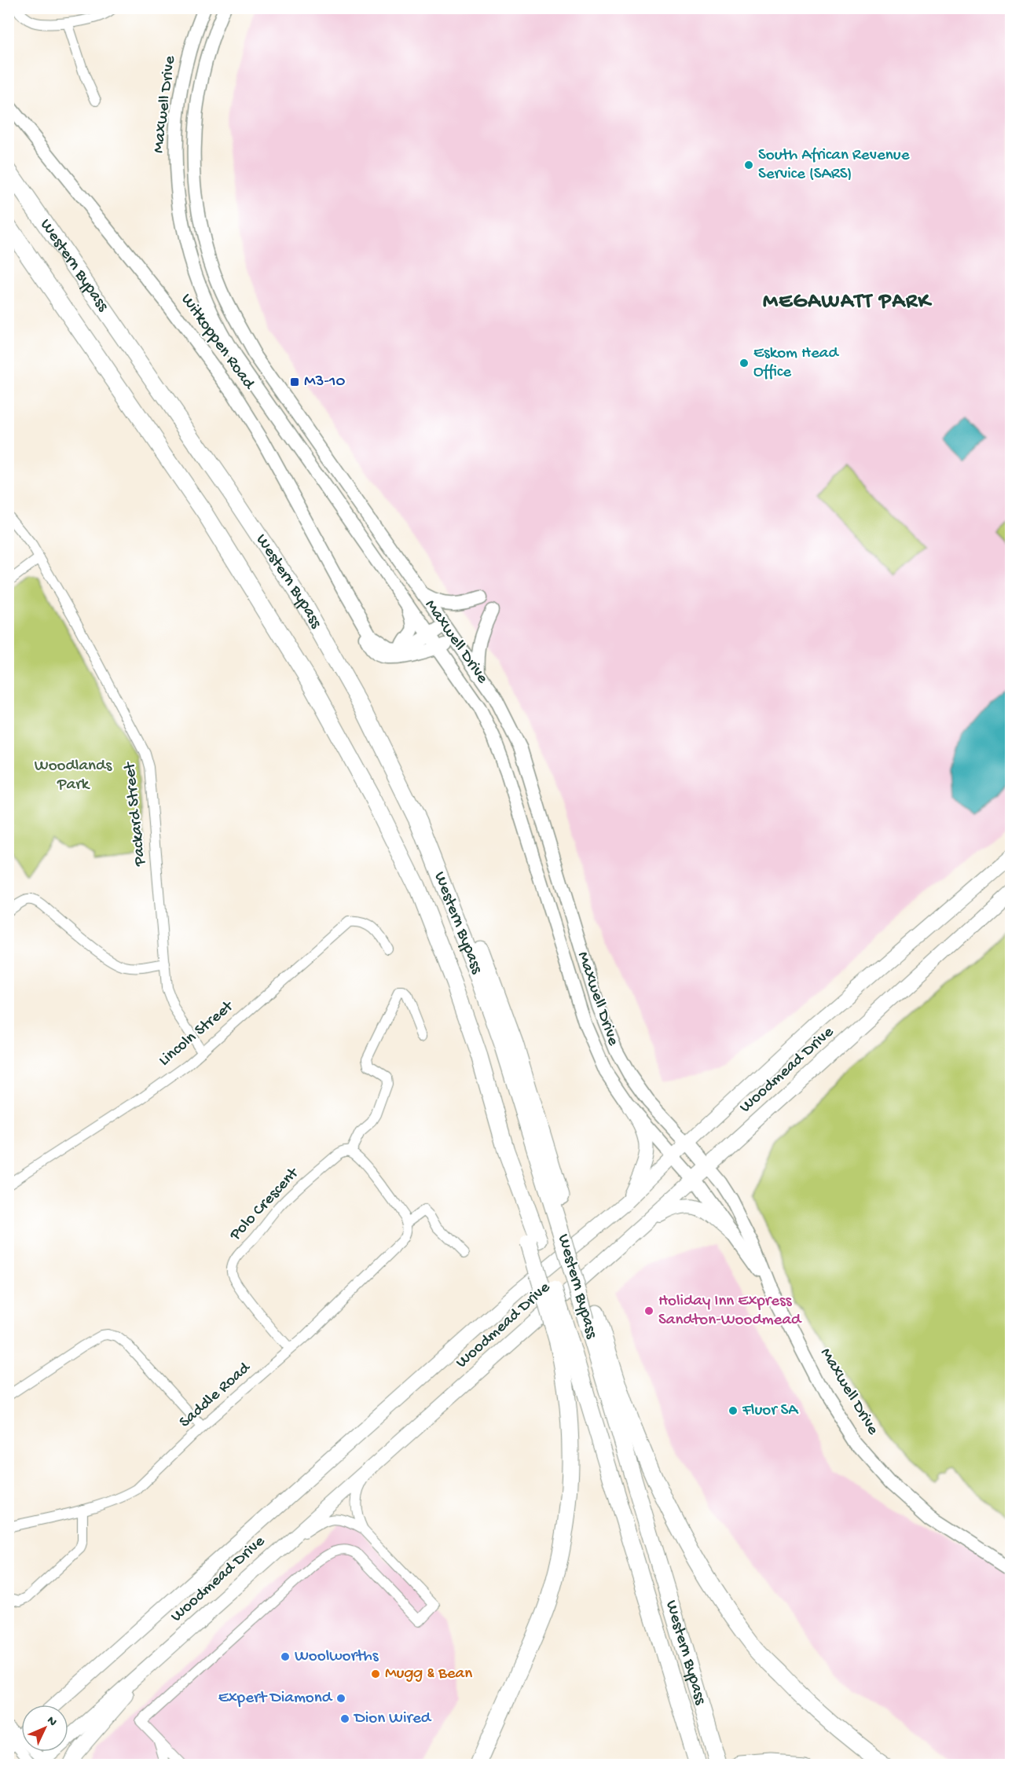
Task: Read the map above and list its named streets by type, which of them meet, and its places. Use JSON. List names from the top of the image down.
{
  "streets": {
    "highway": ["Western Bypass"],
    "main road": ["Maxwell Drive", "Witkoppen Road", "Woodmead Drive"],
    "street": [
      "Packard Street",
      "Lincoln Street",
      "Polo Crescent",
      "Saddle Road"
    ]
  },
  "crossings": [
    ["Maxwell Drive", "Witkoppen Road"],
    ["Maxwell Drive", "Woodmead Drive"],
    ["Packard Street", "Lincoln Street"],
    ["Polo Crescent", "Saddle Road"]
  ],
  "districts": ["MEGAWATT PARK"],
  "parks": ["Woodlands Park"],
  "places": {
    "other": [
      "South African Revenue Service (SARS)",
      "Eskom Head Office",
      "Holiday Inn Express Sandton-Woodmead",
      "Fluor SA",
      "Woolworths",
      "Mugg & Bean",
      "Expert Diamond",
      "Dion Wired"
    ],
    "transit": ["M3-10"]
  },
  "north": "top right"
}
